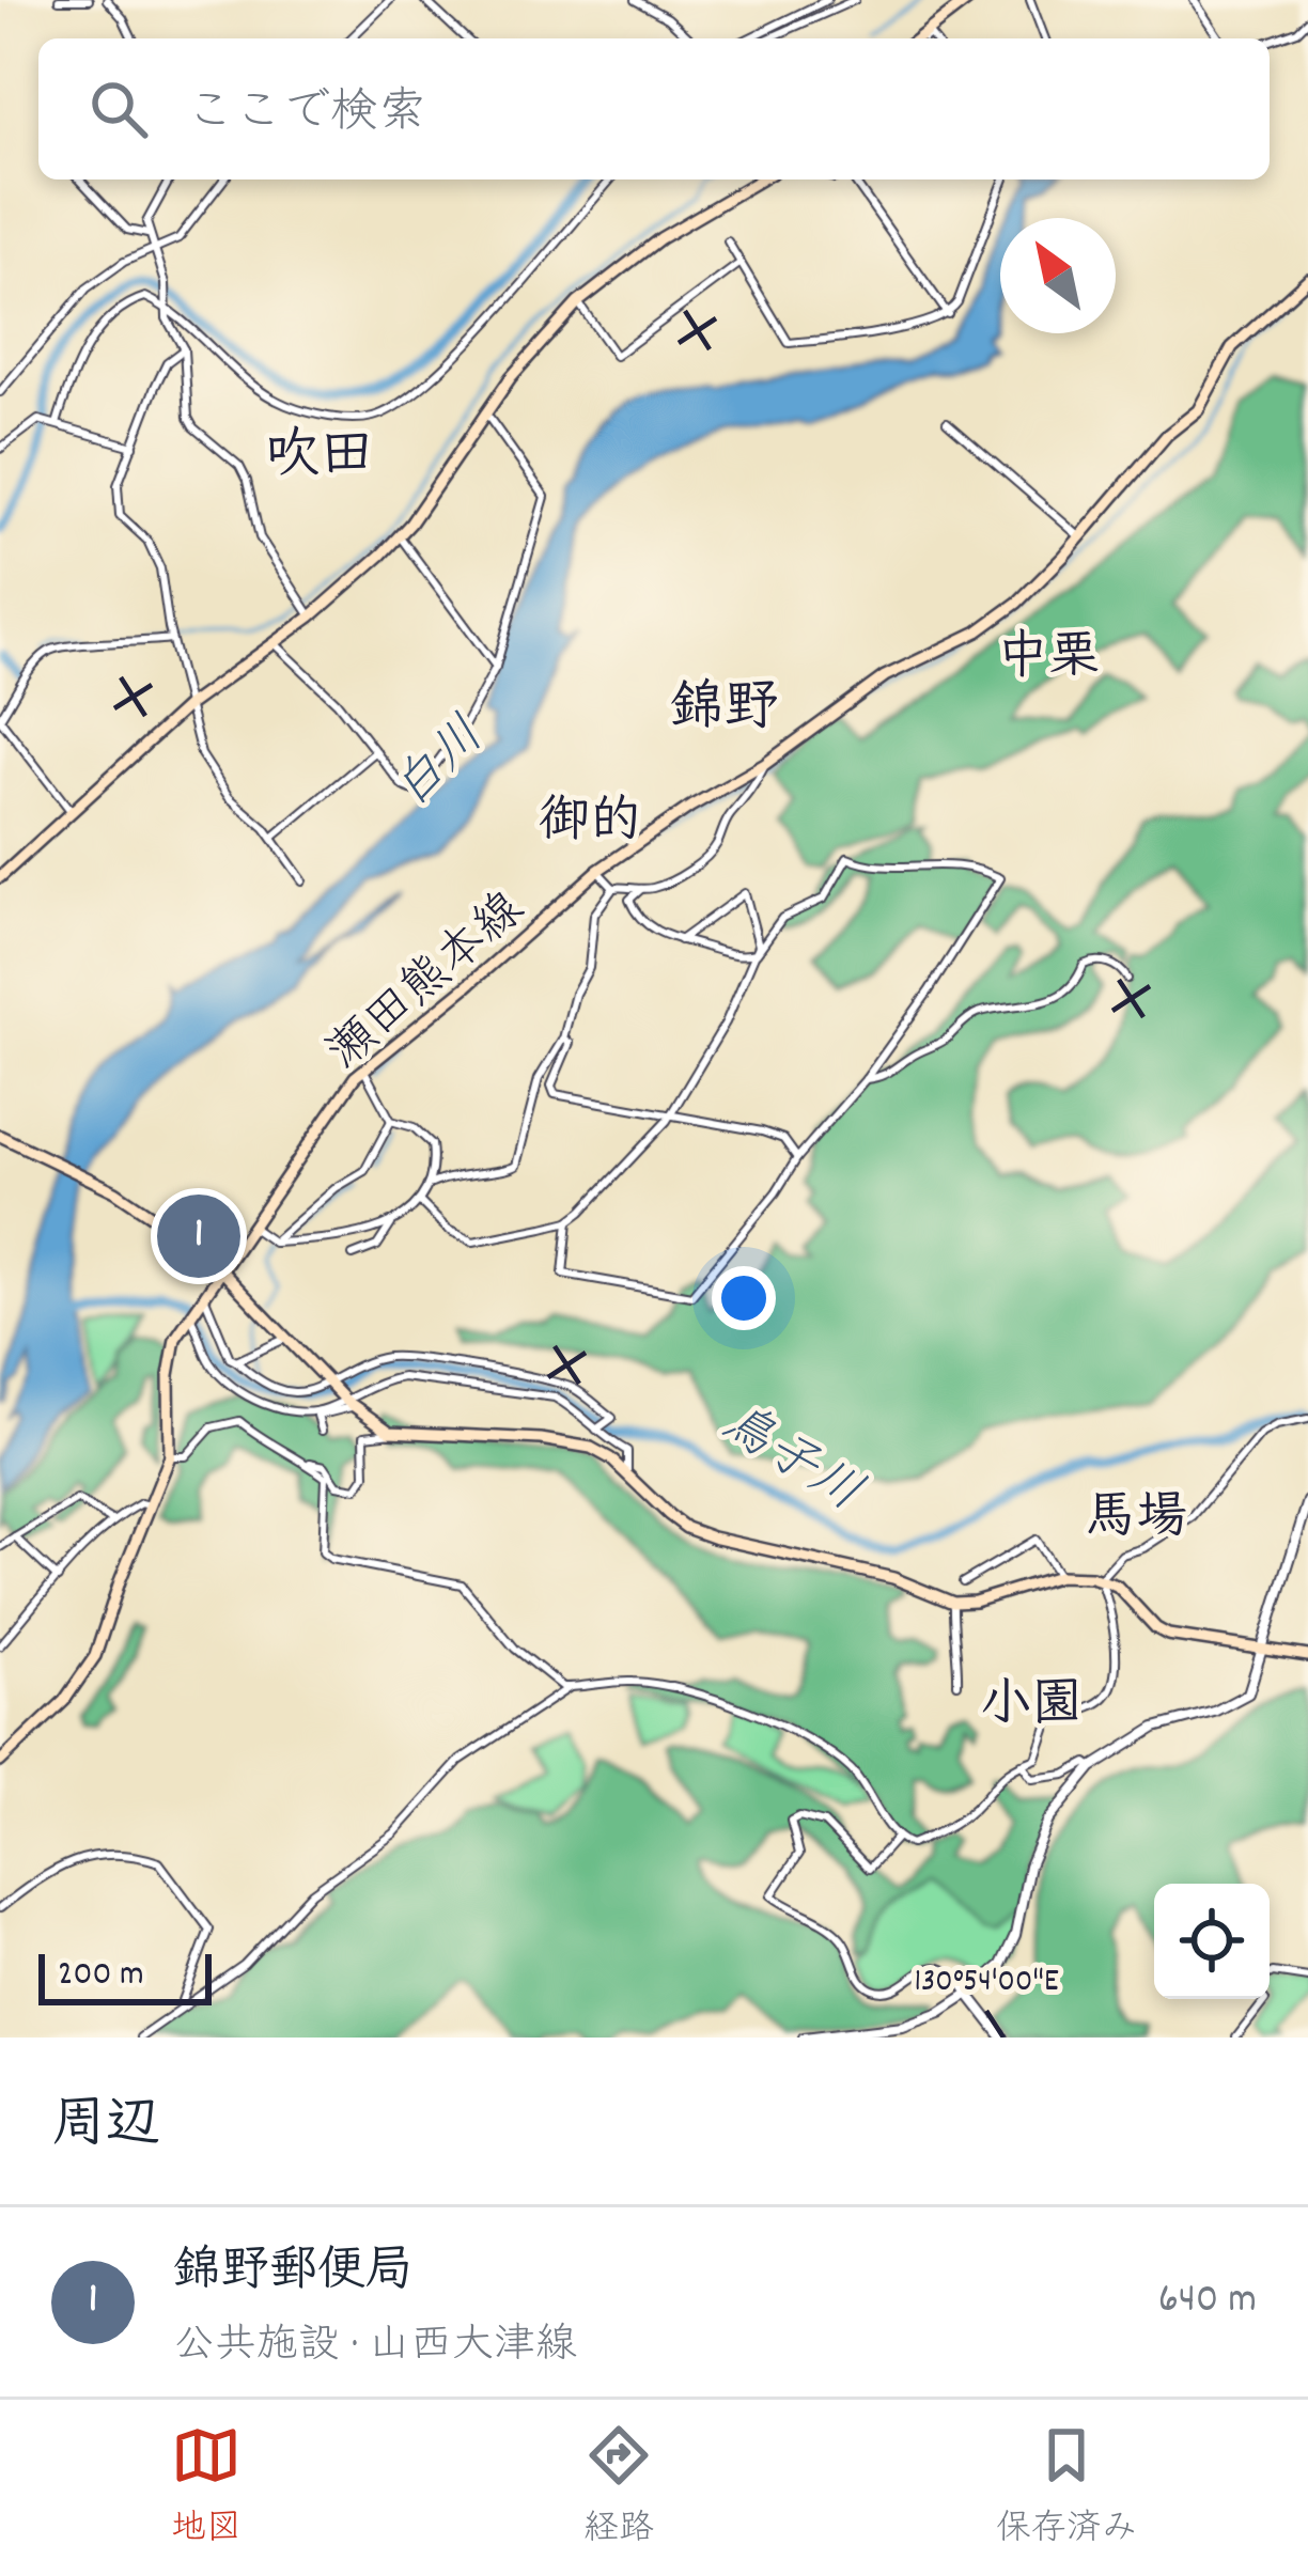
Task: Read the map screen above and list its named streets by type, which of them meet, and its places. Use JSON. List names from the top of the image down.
{
  "streets": {
    "main road": ["瀬田熊本線"]
  },
  "districts": [
    "吹田",
    "中栗",
    "錦野",
    "御的",
    "馬場",
    "小園"
  ],
  "water": ["白川", "鳥子川"],
  "scale_bar": "200 m",
  "north": "top left",
  "page": {
    "search": "ここで検索",
    "pins": "1",
    "scale": "200 m",
    "heading": "周辺",
    "list": [
      {
        "mark": "1",
        "name": "錦野郵便局",
        "note": "公共施設 · 山西大津線",
        "value": "640 m"
      }
    ],
    "nav": ["地図", "経路", "保存済み"]
  },
  "coordinates": ["130°54'00\"E"]
}
